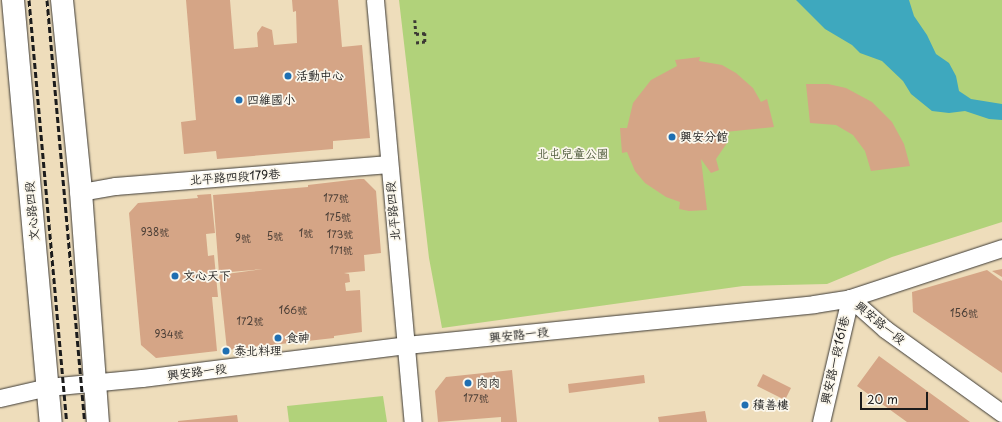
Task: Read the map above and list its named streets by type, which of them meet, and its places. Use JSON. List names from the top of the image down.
{
  "streets": {
    "main road": ["文心路四段"],
    "street": [
      "北平路四段179巷",
      "北平路四段",
      "興安路一段",
      "興安路一段161巷"
    ]
  },
  "crossings": [
    ["北平路四段179巷", "北平路四段"],
    ["文心路四段", "興安路一段"],
    ["北平路四段", "興安路一段"],
    ["興安路一段", "興安路一段161巷"]
  ],
  "parks": ["北屯兒童公園"],
  "places": [
    "活動中心",
    "四維國小",
    "興安分館",
    "文心天下",
    "食神",
    "泰北料理",
    "肉肉",
    "積善樓"
  ],
  "house_numbers": [
    "177號",
    "175號",
    "938號",
    "1號",
    "173號",
    "5號",
    "9號",
    "171號",
    "166號",
    "156號",
    "172號",
    "934號",
    "177號"
  ],
  "scale_bar": "20 m"
}
